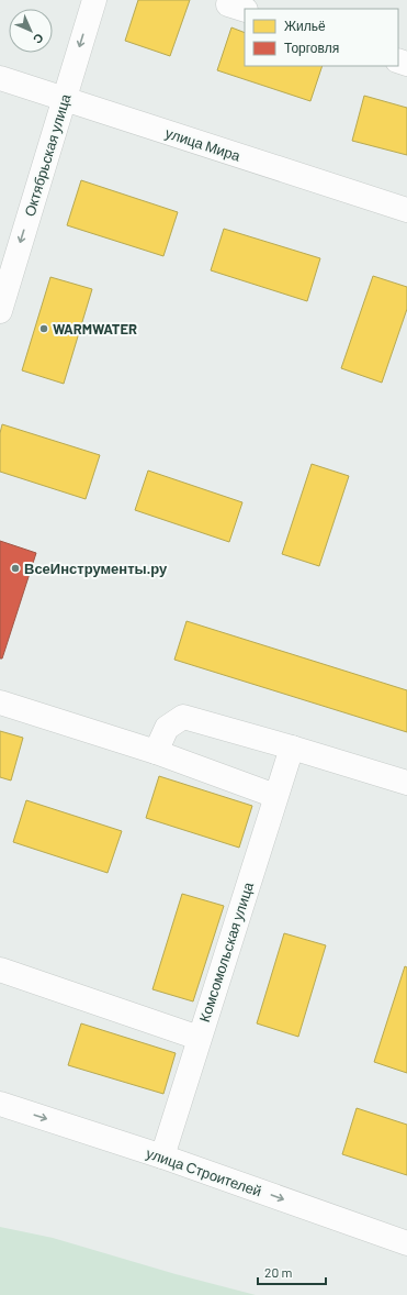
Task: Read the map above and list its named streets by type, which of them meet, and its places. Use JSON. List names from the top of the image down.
{
  "streets": {
    "street": [
      "улица Мира",
      "Октябрьская улица",
      "Комсомольская улица",
      "улица Строителей"
    ]
  },
  "crossings": [
    ["улица Мира", "Октябрьская улица"],
    ["Комсомольская улица", "улица Строителей"]
  ],
  "one_way": ["Октябрьская улица"],
  "places": ["WARMWATER", "ВсеИнструменты.ру"],
  "legend": ["Жильё", "Торговля"],
  "scale_bar": "20 m",
  "north": "bottom right"
}
